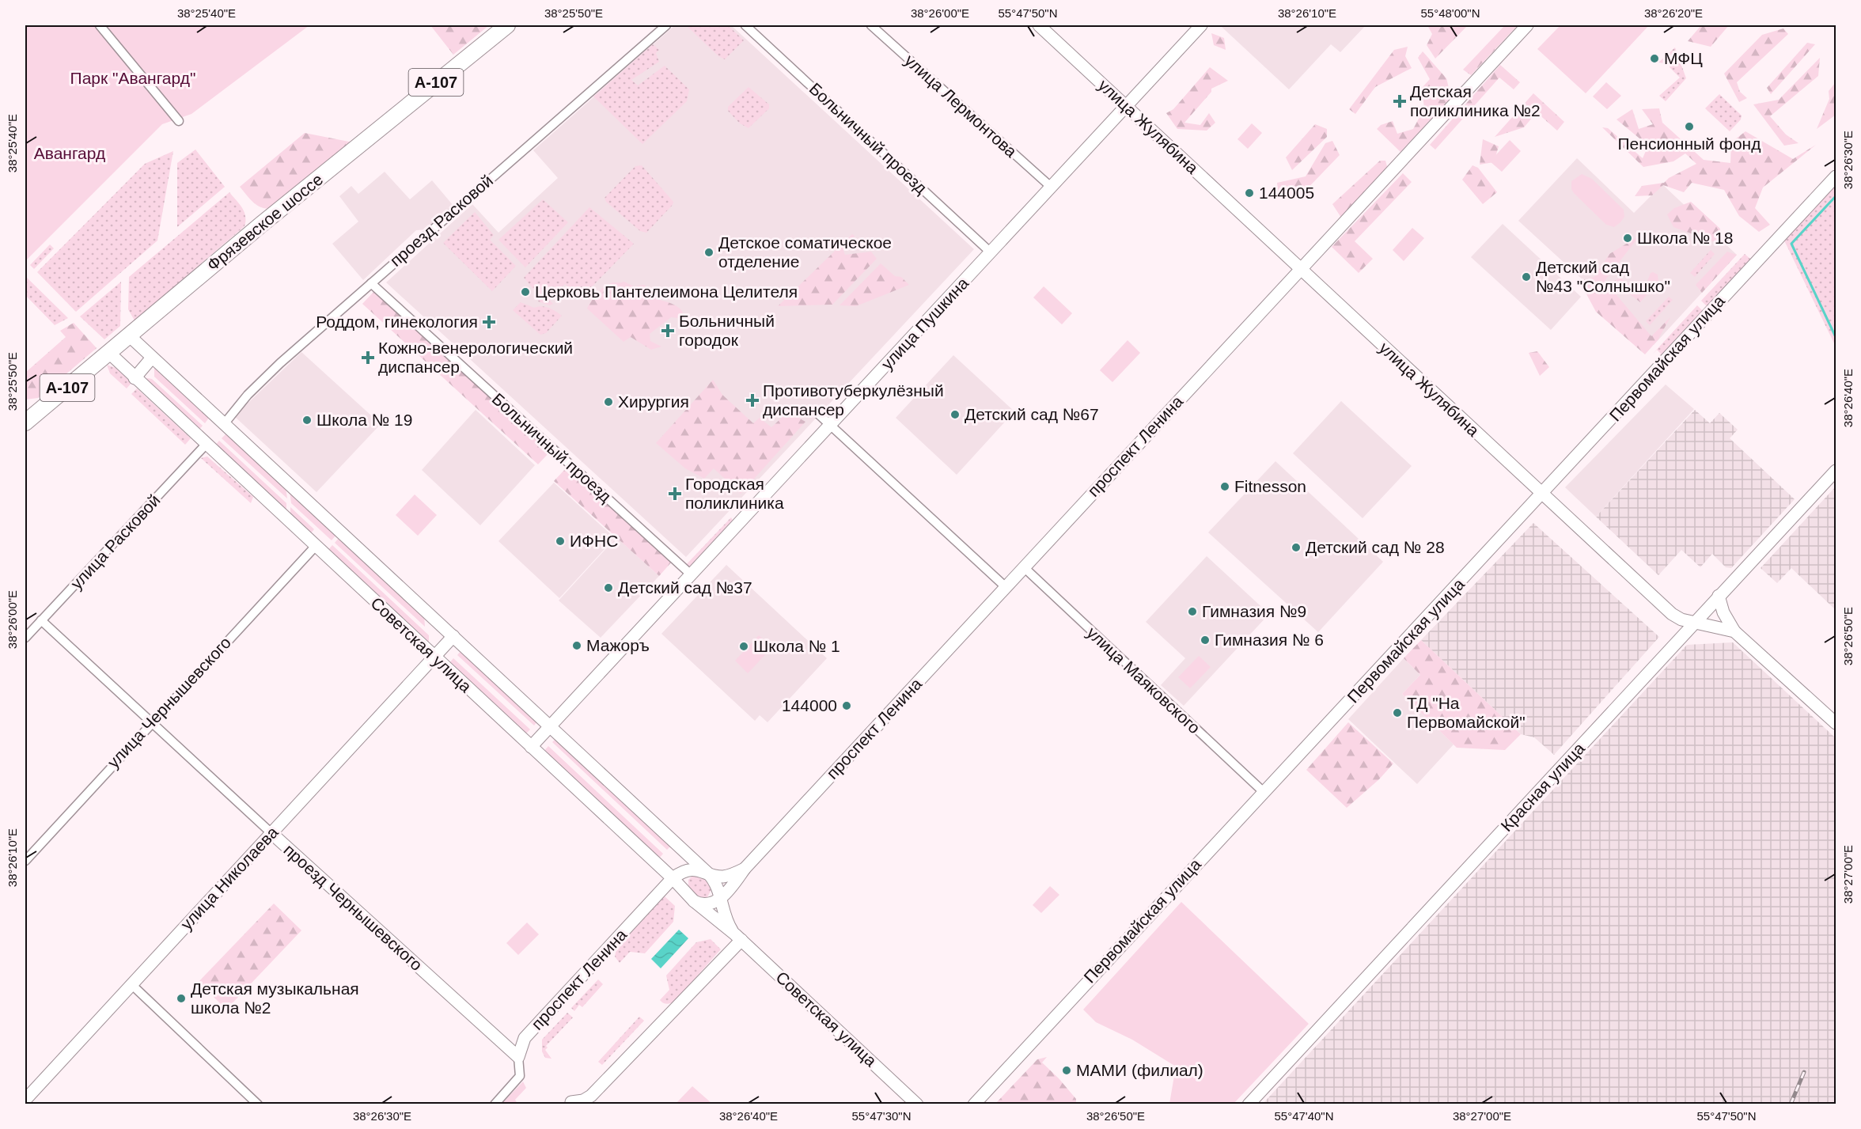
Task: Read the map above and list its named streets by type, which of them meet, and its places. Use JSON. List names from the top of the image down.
{
  "streets": {
    "highway": ["А-107", "Фрязевское шоссе"],
    "main road": [
      "улица Жулябина",
      "улица Пушкина",
      "Первомайская улица",
      "проспект Ленина",
      "Советская улица",
      "Красная улица",
      "улица Николаева",
      "проезд Чернышевского"
    ],
    "street": [
      "улица Лермонтова",
      "Больничный проезд",
      "проезд Расковой",
      "улица Расковой",
      "улица Маяковского",
      "улица Чернышевского"
    ]
  },
  "crossings": [
    ["улица Лермонтова", "улица Пушкина"],
    ["улица Жулябина", "улица Пушкина"],
    ["улица Жулябина", "Первомайская улица"],
    ["улица Жулябина", "проспект Ленина"],
    ["улица Жулябина", "Красная улица"],
    ["Больничный проезд", "проезд Расковой"],
    ["Больничный проезд", "улица Пушкина"],
    ["проезд Расковой", "Советская улица"],
    ["Фрязевское шоссе", "Советская улица"],
    ["улица Пушкина", "Советская улица"],
    ["Первомайская улица", "улица Маяковского"],
    ["проспект Ленина", "Советская улица"],
    ["проспект Ленина", "улица Маяковского"],
    ["проспект Ленина", "проезд Чернышевского"],
    ["улица Расковой", "Советская улица"],
    ["улица Расковой", "проезд Чернышевского"],
    ["Советская улица", "улица Чернышевского"],
    ["Советская улица", "улица Николаева"],
    ["улица Чернышевского", "проезд Чернышевского"],
    ["улица Николаева", "проезд Чернышевского"]
  ],
  "parks": ["Парк \"Авангард\"", "Авангард"],
  "places": {
    "other": [
      "МФЦ",
      "Пенсионный фонд",
      "144005",
      "Школа № 18",
      "Детское соматическое отделение",
      "Детский сад №43 \"Солнышко\"",
      "Церковь Пантелеимона Целителя",
      "Хирургия",
      "Детский сад №67",
      "Школа № 19",
      "Fitnesson",
      "ИФНС",
      "Детский сад № 28",
      "Детский сад №37",
      "Гимназия №9",
      "Гимназия № 6",
      "Мажоръ",
      "Школа № 1",
      "144000",
      "ТД \"На Первомайской\"",
      "Детская музыкальная школа №2",
      "МАМИ (филиал)"
    ],
    "health": [
      "Детская поликлиника №2",
      "Роддом, гинекология",
      "Больничный городок",
      "Кожно-венерологический диспансер",
      "Противотуберкулёзный диспансер",
      "Городская поликлиника"
    ]
  },
  "coordinates": [
    "38°25'40\"E",
    "38°25'50\"E",
    "38°26'00\"E",
    "55°47'50\"N",
    "38°26'10\"E",
    "55°48'00\"N",
    "38°26'20\"E",
    "38°26'30\"E",
    "38°26'40\"E",
    "38°26'50\"E",
    "38°27'00\"E",
    "55°47'30\"N",
    "55°47'40\"N"
  ]
}
